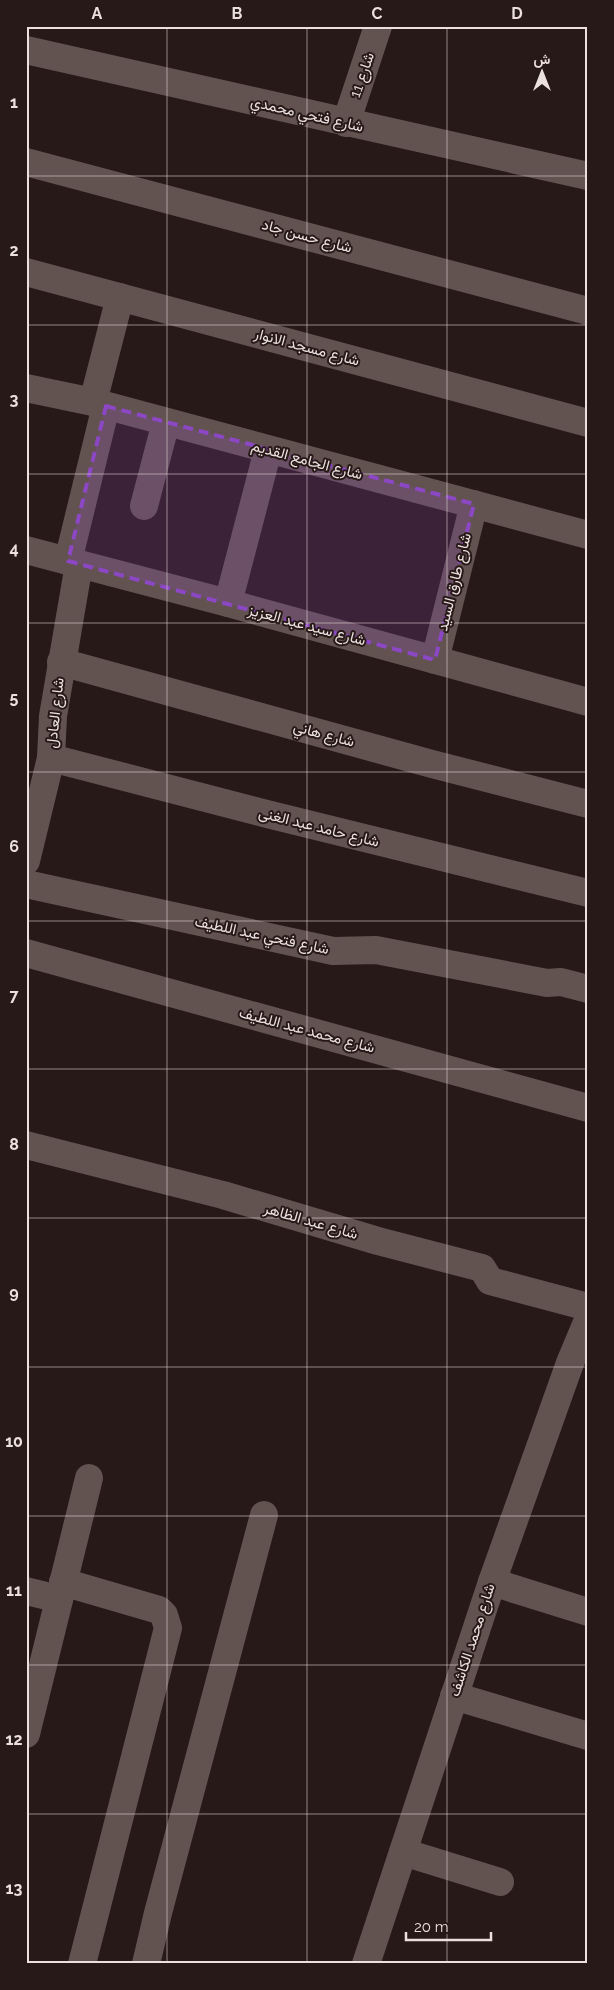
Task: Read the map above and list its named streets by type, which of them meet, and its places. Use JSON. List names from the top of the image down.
{
  "streets": {
    "street": [
      "شارع 11",
      "شارع فتحي محمدي",
      "شارع حسن جاد",
      "شارع مسجد الانوار",
      "شارع الجامع القديم",
      "شارع طارق السيد",
      "شارع سيد عبد العزيز",
      "شارع العادل",
      "شارع هاني",
      "شارع حامد عبد الغنى",
      "شارع فتحي عبد اللطيف",
      "شارع محمد عبد اللطيف",
      "شارع عبد الظاهر",
      "شارع محمد الكاشف"
    ]
  },
  "crossings": [
    ["شارع 11", "شارع فتحي محمدي"],
    ["شارع مسجد الانوار", "شارع العادل"],
    ["شارع الجامع القديم", "شارع طارق السيد"],
    ["شارع الجامع القديم", "شارع العادل"],
    ["شارع طارق السيد", "شارع سيد عبد العزيز"],
    ["شارع سيد عبد العزيز", "شارع العادل"],
    ["شارع العادل", "شارع هاني"],
    ["شارع العادل", "شارع حامد عبد الغنى"]
  ],
  "scale_bar": "20 m",
  "north": "top",
  "grid": {
    "columns": [
      "A",
      "B",
      "C",
      "D"
    ],
    "rows": [
      "1",
      "2",
      "3",
      "4",
      "5",
      "6",
      "7",
      "8",
      "9",
      "10",
      "11",
      "12",
      "13"
    ]
  }
}
